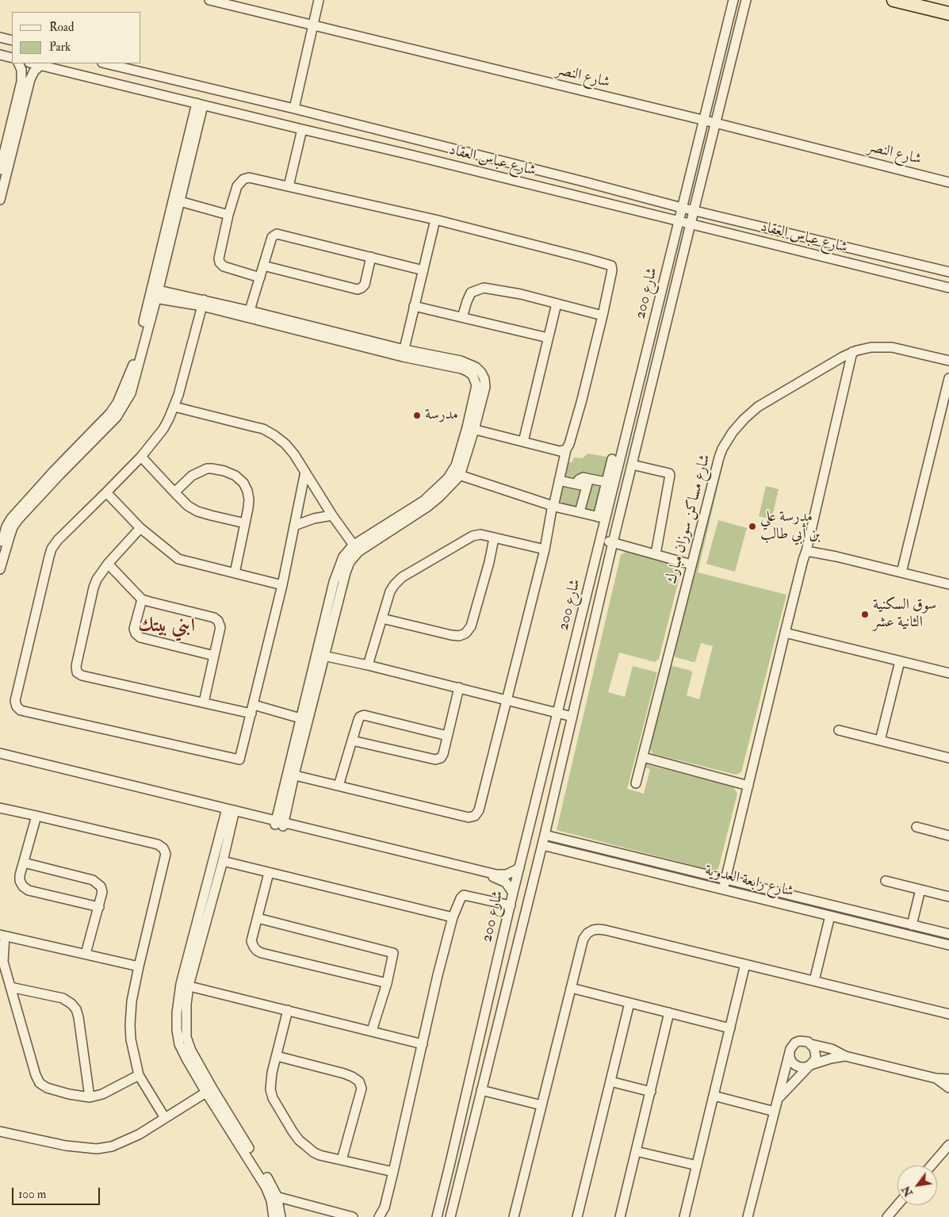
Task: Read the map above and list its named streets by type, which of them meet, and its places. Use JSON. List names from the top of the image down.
{
  "streets": {
    "street": [
      "شارع النصر",
      "شارع عباس العقاد",
      "شارع 200",
      "شارع مساكن سوزان مبارك",
      "شارع رابعة العدوية"
    ]
  },
  "crossings": [
    ["شارع النصر", "شارع 200"],
    ["شارع عباس العقاد", "شارع 200"],
    ["شارع 200", "شارع رابعة العدوية"]
  ],
  "districts": ["ابني بيتك"],
  "places": ["مدرسة", "مدرسة علي بن أبي طالب", "سوق السكنية الثانية عشر"],
  "legend": ["Road", "Park"],
  "scale_bar": "100 m",
  "north": "bottom left"
}
